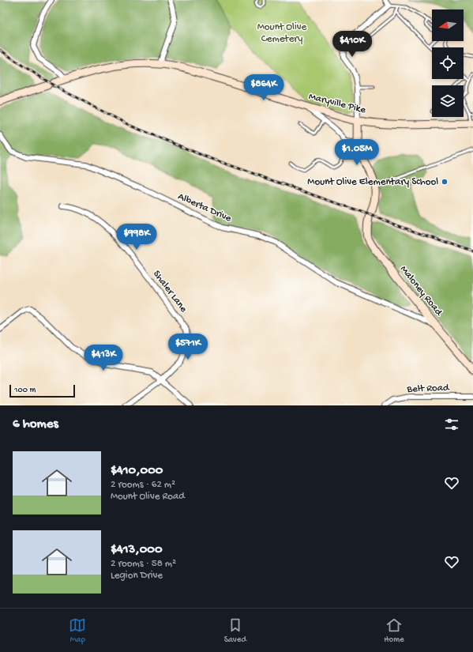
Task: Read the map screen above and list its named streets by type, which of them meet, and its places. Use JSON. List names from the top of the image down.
{
  "streets": {
    "main road": ["Maryville Pike", "Maloney Road"],
    "street": ["Alberta Drive", "Shaler Lane", "Belt Road"]
  },
  "crossings": [
    ["Maryville Pike", "Maloney Road"],
    ["Alberta Drive", "Maloney Road"]
  ],
  "parks": ["Mount Olive Cemetery"],
  "places": ["Mount Olive Elementary School"],
  "scale_bar": "100 m",
  "north": "left",
  "page": {
    "price": [
      "$410K",
      "$864K",
      "$1.05M",
      "$998K",
      "$571K",
      "$413K"
    ],
    "scale": "100 m",
    "heading": "6 homes",
    "list": [
      {
        "name": "$410,000",
        "note": "2 rooms · 62 m² · Mount Olive Road"
      },
      {
        "name": "$413,000",
        "note": "2 rooms · 58 m² · Legion Drive"
      }
    ],
    "tabs": ["Map", "Saved", "Home"]
  }
}
